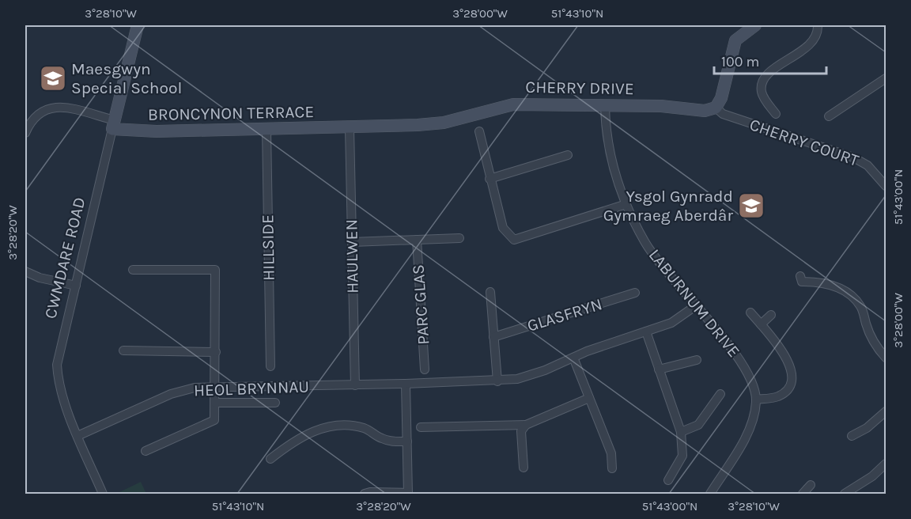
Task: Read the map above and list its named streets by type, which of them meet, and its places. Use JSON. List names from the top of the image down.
{
  "streets": {
    "street": [
      "CHERRY DRIVE",
      "BRONCYNON TERRACE",
      "CHERRY COURT",
      "HILLSIDE",
      "HAULWEN",
      "CWMDARE ROAD",
      "LABURNUM DRIVE",
      "PARC GLAS",
      "GLASFRYN",
      "HEOL BRYNNAU"
    ]
  },
  "crossings": [
    ["CHERRY DRIVE", "BRONCYNON TERRACE"],
    ["CHERRY DRIVE", "CHERRY COURT"],
    ["CHERRY DRIVE", "HAULWEN"],
    ["CHERRY DRIVE", "LABURNUM DRIVE"],
    ["BRONCYNON TERRACE", "HILLSIDE"],
    ["BRONCYNON TERRACE", "HAULWEN"],
    ["BRONCYNON TERRACE", "CWMDARE ROAD"],
    ["HAULWEN", "PARC GLAS"],
    ["HAULWEN", "HEOL BRYNNAU"],
    ["CWMDARE ROAD", "HEOL BRYNNAU"],
    ["LABURNUM DRIVE", "HEOL BRYNNAU"]
  ],
  "places": {
    "school or university": ["Maesgwyn Special School", "Ysgol Gynradd Gymraeg Aberdâr"]
  },
  "scale_bar": "100 m",
  "coordinates": [
    "3°28'10\"W",
    "3°28'00\"W",
    "51°43'10\"N",
    "51°43'00\"N",
    "3°28'20\"W"
  ]
}
